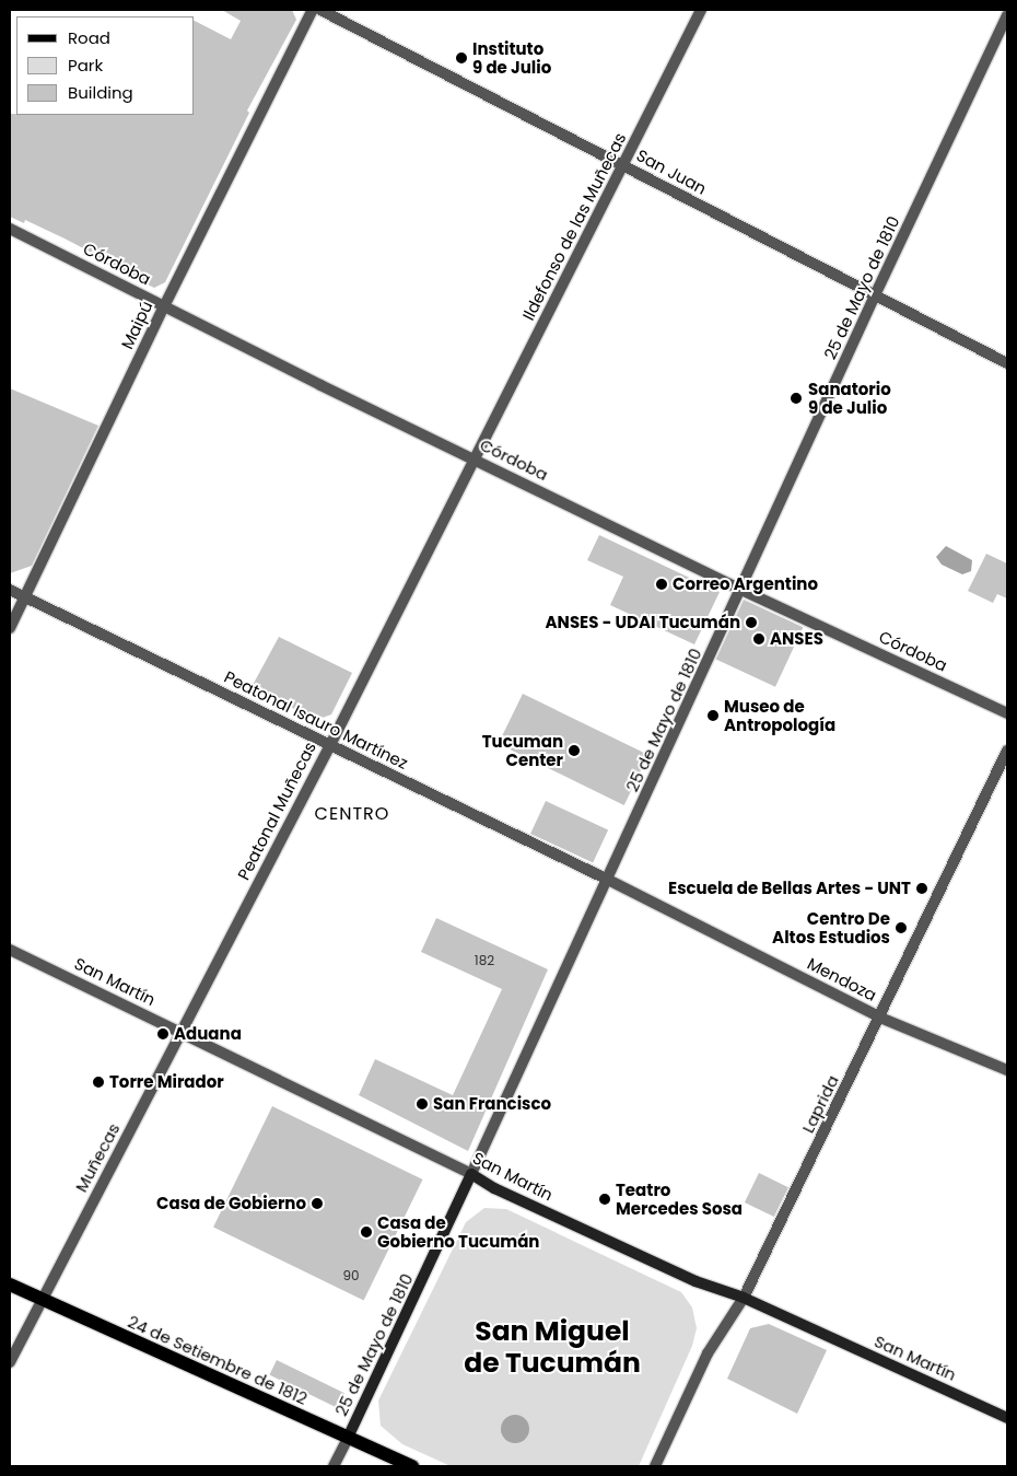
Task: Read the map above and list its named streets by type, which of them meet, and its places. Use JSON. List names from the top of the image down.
{
  "streets": {
    "main road": ["25 de Mayo de 1810", "San Martín", "24 de Setiembre de 1812"],
    "street": [
      "San Juan",
      "Ildefonso de las Muñecas",
      "Córdoba",
      "Maipú",
      "Peatonal Isauro Martínez",
      "Peatonal Muñecas",
      "Mendoza",
      "Laprida",
      "Muñecas"
    ]
  },
  "crossings": [
    ["San Juan", "Ildefonso de las Muñecas"],
    ["San Juan", "25 de Mayo de 1810"],
    ["Ildefonso de las Muñecas", "Córdoba"],
    ["Ildefonso de las Muñecas", "Peatonal Muñecas"],
    ["Córdoba", "25 de Mayo de 1810"],
    ["Córdoba", "Maipú"],
    ["Córdoba", "Peatonal Muñecas"],
    ["25 de Mayo de 1810", "Peatonal Isauro Martínez"],
    ["25 de Mayo de 1810", "Mendoza"],
    ["25 de Mayo de 1810", "San Martín"],
    ["25 de Mayo de 1810", "24 de Setiembre de 1812"],
    ["Maipú", "Peatonal Isauro Martínez"],
    ["Peatonal Isauro Martínez", "Peatonal Muñecas"],
    ["Peatonal Isauro Martínez", "Mendoza"],
    ["Peatonal Muñecas", "San Martín"],
    ["Peatonal Muñecas", "Muñecas"],
    ["Mendoza", "Laprida"],
    ["San Martín", "Laprida"],
    ["San Martín", "Muñecas"],
    ["Muñecas", "24 de Setiembre de 1812"]
  ],
  "districts": ["CENTRO", "San Miguel de Tucumán"],
  "places": [
    "Instituto 9 de Julio",
    "Sanatorio 9 de Julio",
    "Correo Argentino",
    "ANSES - UDAI Tucumán",
    "ANSES",
    "Museo de Antropología",
    "Tucuman Center",
    "Escuela de Bellas Artes - UNT",
    "Centro De Altos Estudios",
    "Aduana",
    "Torre Mirador",
    "San Francisco",
    "Teatro Mercedes Sosa",
    "Casa de Gobierno",
    "Casa de Gobierno Tucumán"
  ],
  "house_numbers": ["182", "90"],
  "legend": ["Road", "Park", "Building"]
}
